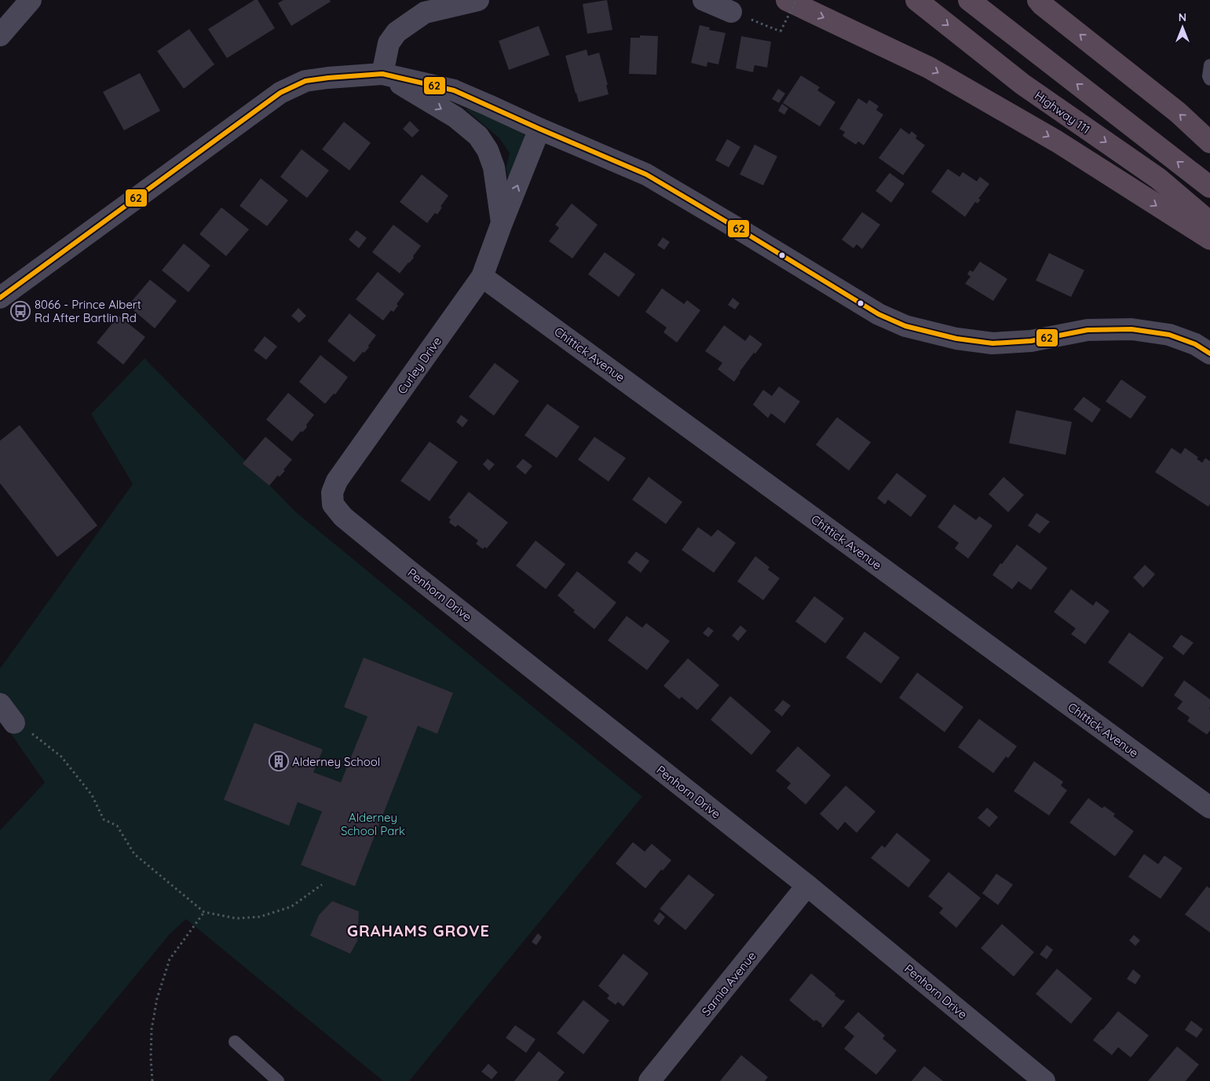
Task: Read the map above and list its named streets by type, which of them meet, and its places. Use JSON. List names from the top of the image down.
{
  "streets": {
    "highway": ["Highway 111"],
    "street": [
      "Chittick Avenue",
      "Curley Drive",
      "Penhorn Drive",
      "Sarnia Avenue"
    ]
  },
  "crossings": [
    ["Chittick Avenue", "Curley Drive"],
    ["Curley Drive", "Penhorn Drive"],
    ["Penhorn Drive", "Sarnia Avenue"]
  ],
  "districts": ["GRAHAMS GROVE"],
  "parks": ["Alderney School Park"],
  "places": {
    "bus stop": ["8066 - Prince Albert Rd After Bartlin Rd"],
    "building": ["Alderney School"]
  },
  "lines": ["transit line 62"],
  "north": "top"
}
